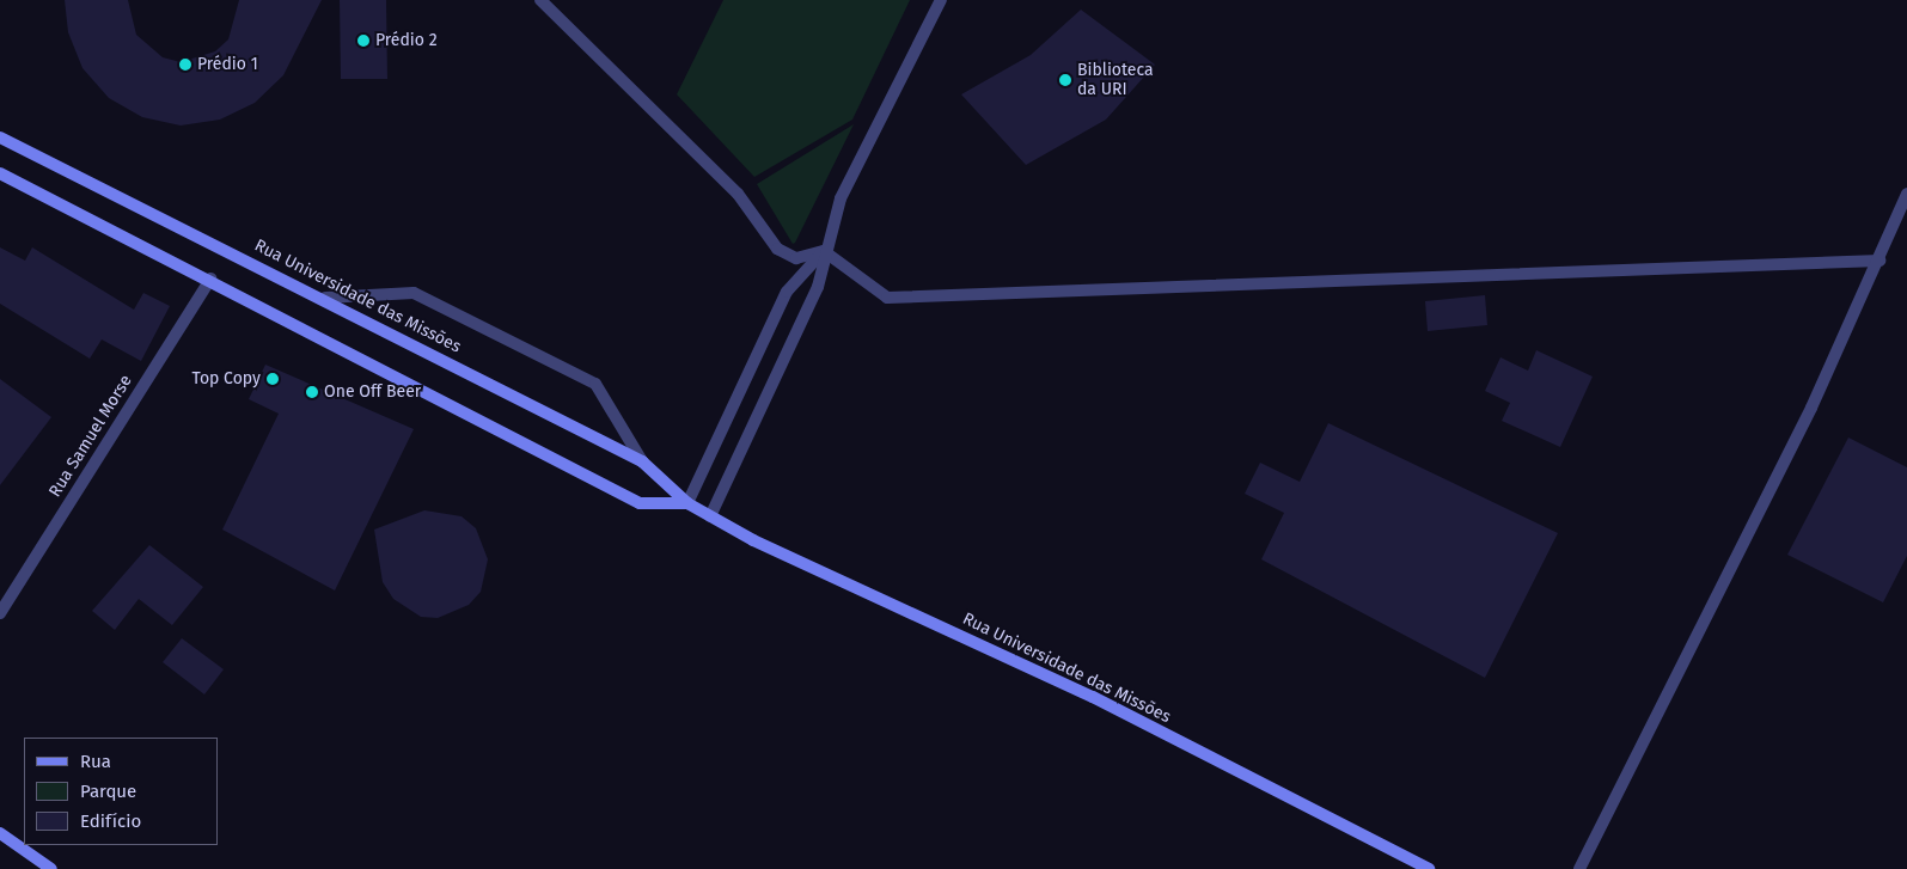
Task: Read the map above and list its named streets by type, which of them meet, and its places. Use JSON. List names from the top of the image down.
{
  "streets": {
    "main road": ["Rua Universidade das Missões"],
    "street": ["Rua Samuel Morse"]
  },
  "places": [
    "Prédio 2",
    "Prédio 1",
    "Biblioteca da URI",
    "Top Copy",
    "One Off Beer"
  ],
  "legend": ["Rua", "Parque", "Edifício"]
}
